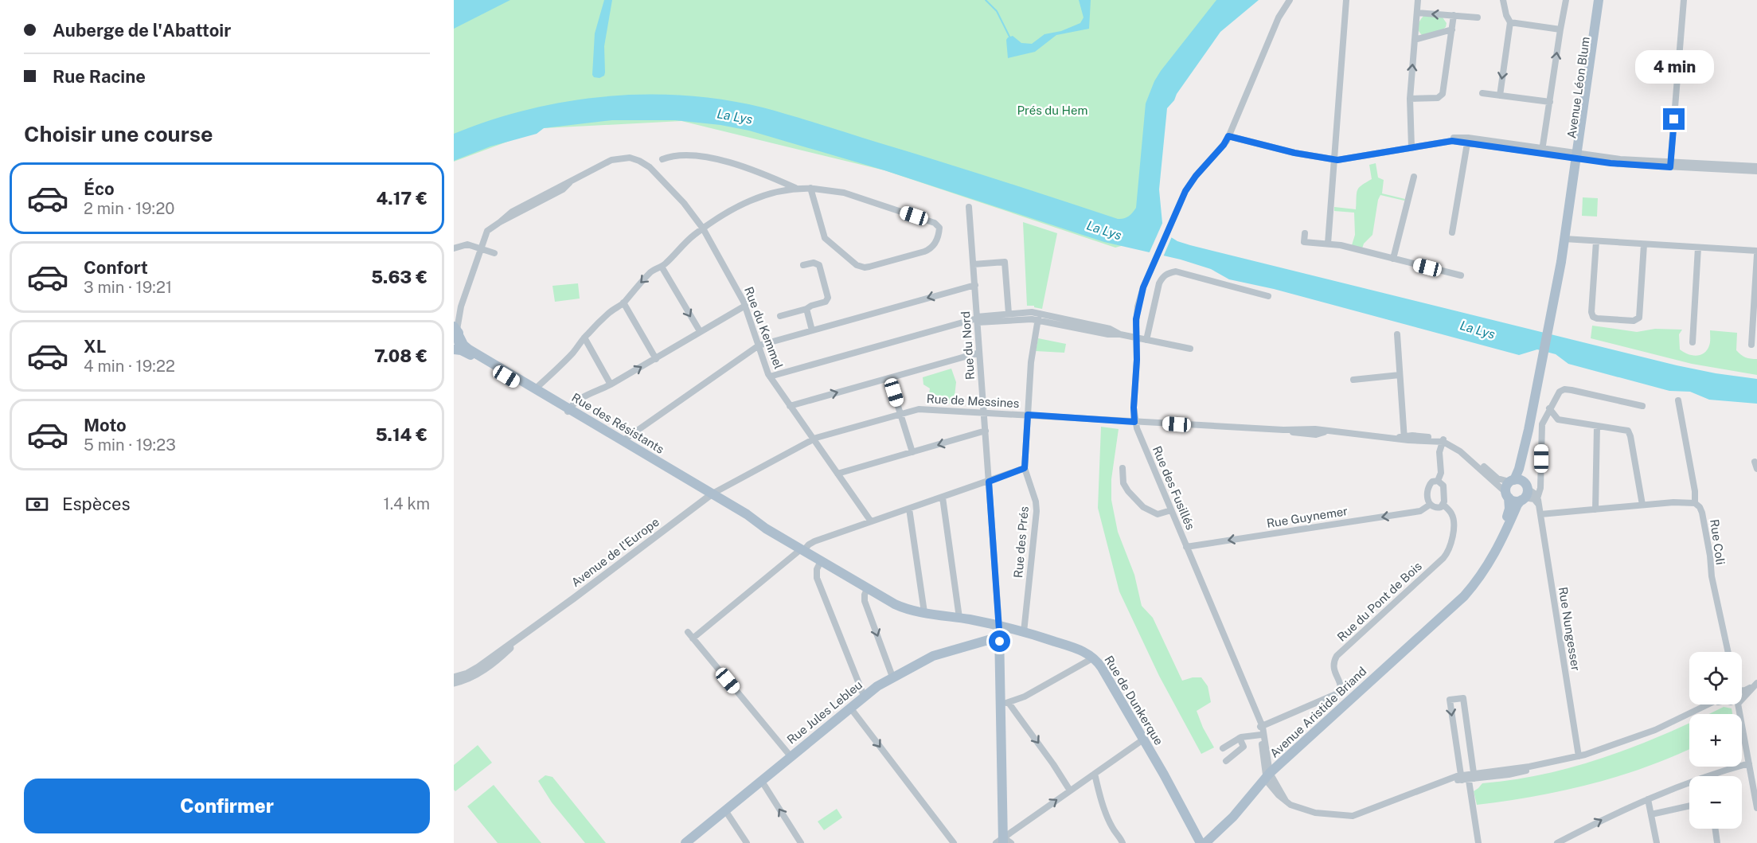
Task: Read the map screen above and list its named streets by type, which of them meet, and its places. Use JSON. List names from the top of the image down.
{
  "streets": {
    "main road": [
      "Avenue Léon Blum",
      "Rue des Résistants",
      "Rue de Dunkerque",
      "Rue Jules Lebleu",
      "Avenue Aristide Briand"
    ],
    "street": [
      "Rue du Kemmel",
      "Rue du Nord",
      "Rue de Messines",
      "Rue des Fusillés",
      "Rue Guynemer",
      "Rue des Prés",
      "Rue Coli",
      "Avenue de l'Europe",
      "Rue du Pont de Bois",
      "Rue Nungesser"
    ]
  },
  "crossings": [
    ["Avenue Léon Blum", "Avenue Aristide Briand"],
    ["Rue du Kemmel", "Rue de Messines"],
    ["Rue du Kemmel", "Rue des Résistants"],
    ["Rue du Nord", "Rue de Messines"],
    ["Rue du Nord", "Rue des Résistants"],
    ["Rue du Nord", "Rue de Dunkerque"],
    ["Rue de Messines", "Rue des Résistants"],
    ["Rue de Messines", "Rue des Fusillés"],
    ["Rue de Messines", "Rue des Prés"],
    ["Rue de Messines", "Avenue de l'Europe"],
    ["Rue des Résistants", "Avenue de l'Europe"],
    ["Rue des Résistants", "Rue de Dunkerque"],
    ["Rue des Fusillés", "Rue Guynemer"],
    ["Rue des Fusillés", "Rue du Pont de Bois"],
    ["Rue des Fusillés", "Avenue Aristide Briand"],
    ["Rue Guynemer", "Rue du Pont de Bois"],
    ["Rue des Prés", "Rue de Dunkerque"]
  ],
  "one_way": ["Rue Guynemer"],
  "water": ["La Lys"],
  "parks": ["Prés du Hem"],
  "page": {
    "banner": ["Auberge de l'Abattoir", "Rue Racine"],
    "bubble": "4 min",
    "heading": "Choisir une course",
    "list": [
      {
        "name": "Éco",
        "note": "2 min · 19:20",
        "value": "4.17 €"
      },
      {
        "name": "Confort",
        "note": "3 min · 19:21",
        "value": "5.63 €"
      },
      {
        "name": "XL",
        "note": "4 min · 19:22",
        "value": "7.08 €"
      },
      {
        "name": "Moto",
        "note": "5 min · 19:23",
        "value": "5.14 €"
      }
    ],
    "pay": ["Espèces", "1.4 km"],
    "map_buttons": ["+", "−"],
    "buttons": "Confirmer"
  }
}
